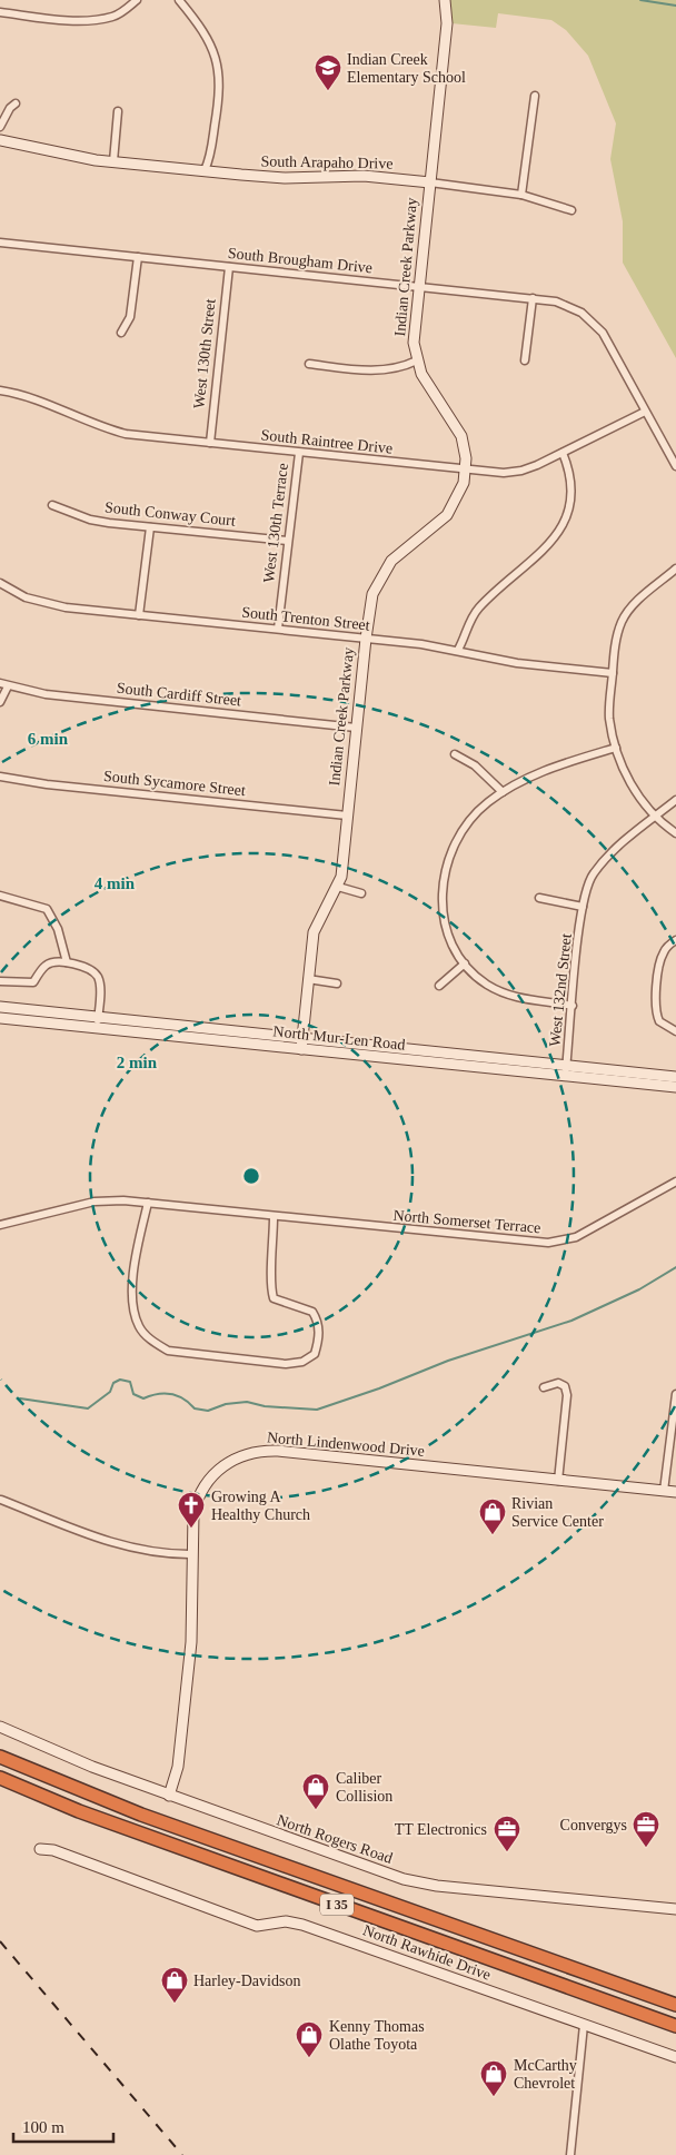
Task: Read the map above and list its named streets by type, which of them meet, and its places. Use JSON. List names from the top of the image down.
{
  "streets": {
    "highway": ["I 35"],
    "street": [
      "South Arapaho Drive",
      "South Brougham Drive",
      "Indian Creek Parkway",
      "West 130th Street",
      "South Raintree Drive",
      "South Conway Court",
      "West 130th Terrace",
      "South Trenton Street",
      "South Cardiff Street",
      "South Sycamore Street",
      "West 132nd Street",
      "North Mur-Len Road",
      "North Somerset Terrace",
      "North Lindenwood Drive",
      "North Rogers Road",
      "North Rawhide Drive"
    ]
  },
  "crossings": [
    ["South Arapaho Drive", "Indian Creek Parkway"],
    ["South Brougham Drive", "Indian Creek Parkway"],
    ["South Brougham Drive", "West 130th Street"],
    ["South Brougham Drive", "South Raintree Drive"],
    ["Indian Creek Parkway", "South Raintree Drive"],
    ["Indian Creek Parkway", "South Trenton Street"],
    ["Indian Creek Parkway", "South Cardiff Street"],
    ["Indian Creek Parkway", "South Sycamore Street"],
    ["Indian Creek Parkway", "North Mur-Len Road"],
    ["West 130th Street", "South Raintree Drive"],
    ["South Raintree Drive", "West 130th Terrace"],
    ["South Conway Court", "West 130th Terrace"],
    ["West 130th Terrace", "South Trenton Street"],
    ["West 132nd Street", "North Mur-Len Road"],
    ["North Lindenwood Drive", "North Rogers Road"]
  ],
  "places": {
    "school or university": ["Indian Creek Elementary School"],
    "church": ["Growing A Healthy Church"],
    "shop": [
      "Rivian Service Center",
      "Caliber Collision",
      "Harley-Davidson",
      "Kenny Thomas Olathe Toyota",
      "McCarthy Chevrolet"
    ],
    "office": ["Convergys", "TT Electronics"]
  },
  "scale_bar": "100 m",
  "rings": ["6 min", "4 min", "2 min"]
}
